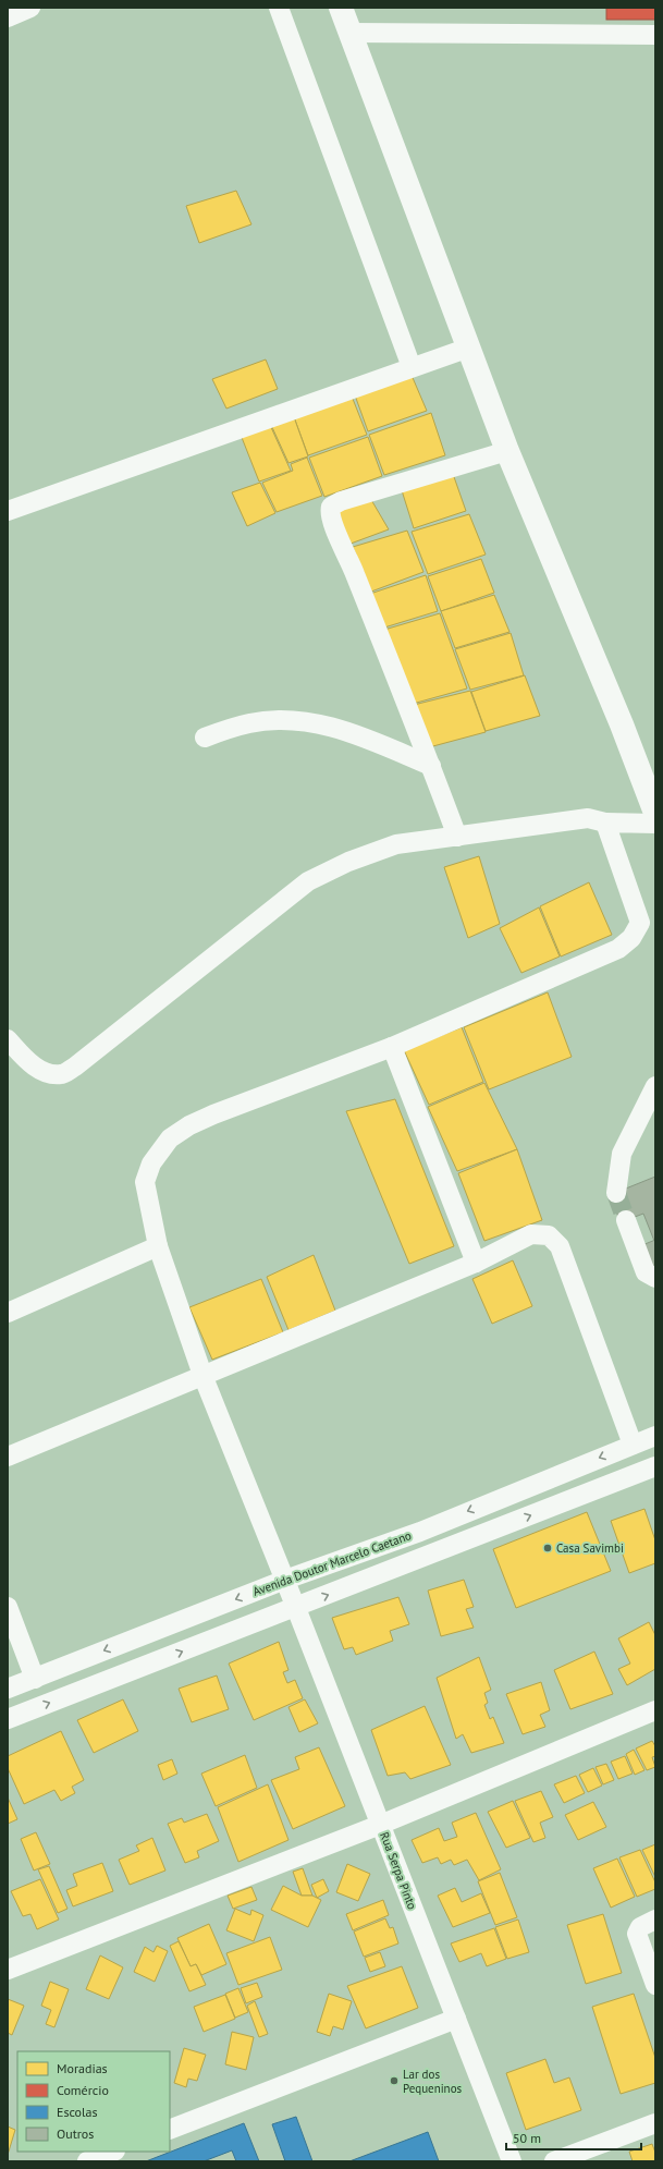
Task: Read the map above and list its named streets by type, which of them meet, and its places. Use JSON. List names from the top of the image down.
{
  "streets": {
    "street": ["Avenida Doutor Marcelo Caetano", "Rua Serpa Pinto"]
  },
  "crossings": [
    ["Avenida Doutor Marcelo Caetano", "Rua Serpa Pinto"]
  ],
  "places": ["Casa Savimbi", "Lar dos Pequeninos"],
  "legend": [
    "Moradias",
    "Comércio",
    "Escolas",
    "Outros"
  ],
  "scale_bar": "50 m"
}
